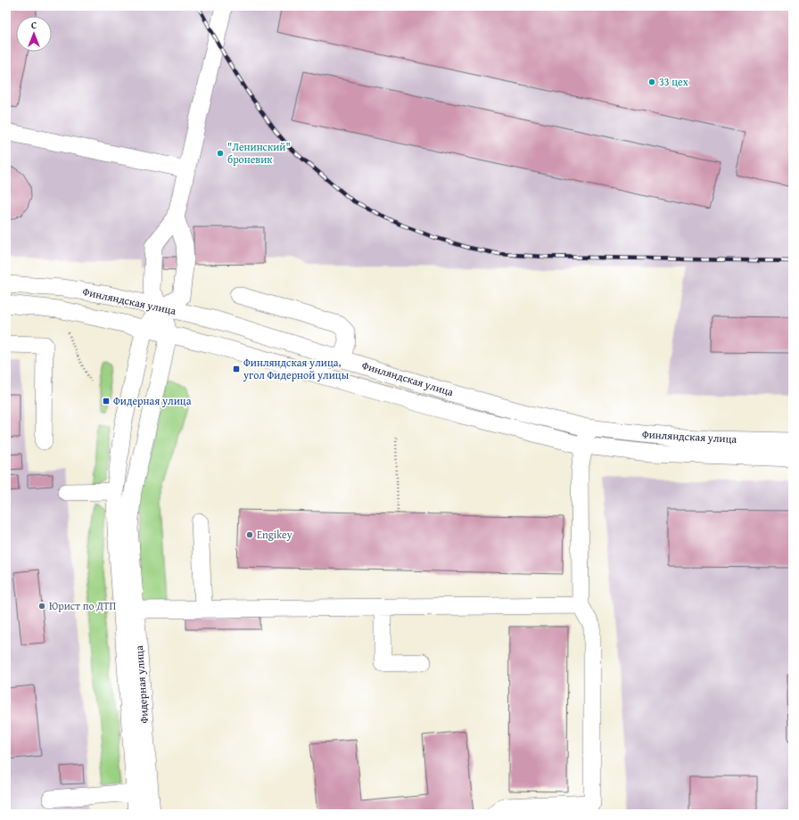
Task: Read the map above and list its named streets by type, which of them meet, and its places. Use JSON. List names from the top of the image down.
{
  "streets": {
    "street": ["Финляндская улица", "Фидерная улица"]
  },
  "crossings": [
    ["Финляндская улица", "Фидерная улица"]
  ],
  "places": {
    "other": [
      "33 цех",
      "\"Ленинский\" броневик",
      "Engikey",
      "Юрист по ДТП"
    ],
    "transit": ["Финляндская улица, угол Фидерной улицы", "Фидерная улица"]
  },
  "north": "top"
}
